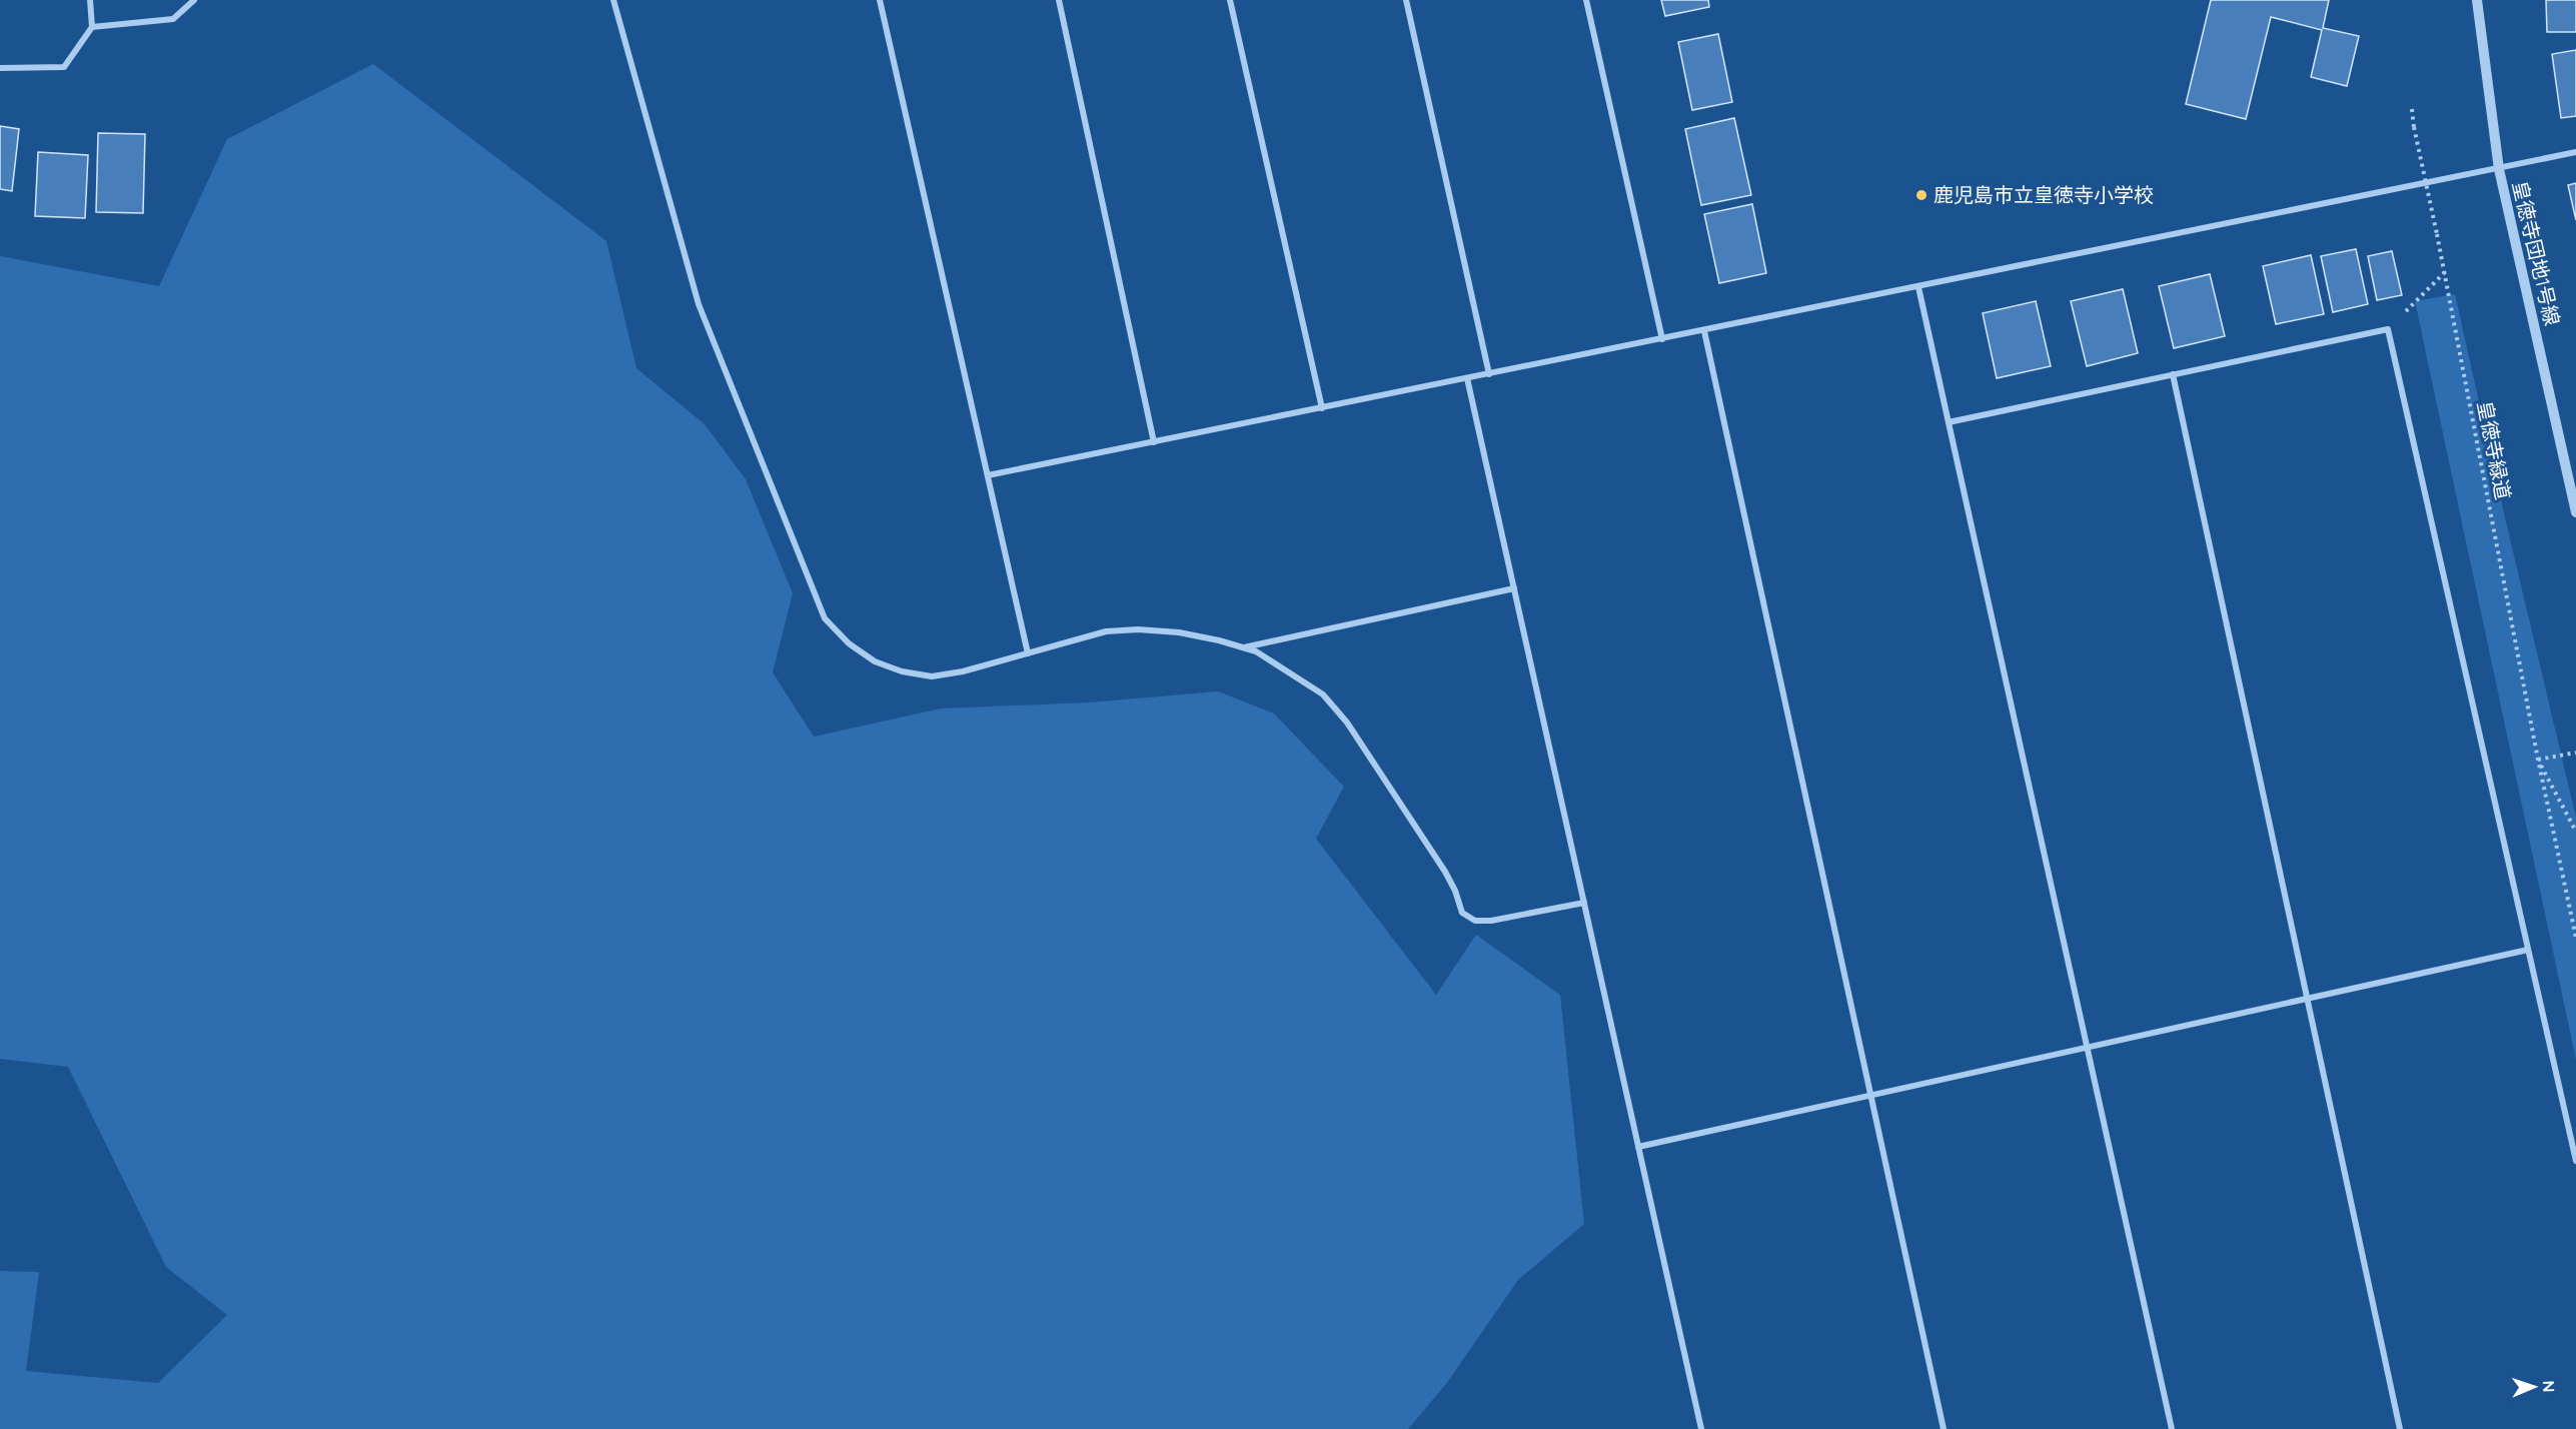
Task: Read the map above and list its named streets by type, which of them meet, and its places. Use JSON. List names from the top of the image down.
{
  "streets": {
    "street": ["皇徳寺団地1号線"],
    "path": ["皇徳寺緑道"]
  },
  "places": ["鹿児島市立皇徳寺小学校"],
  "north": "right"
}
